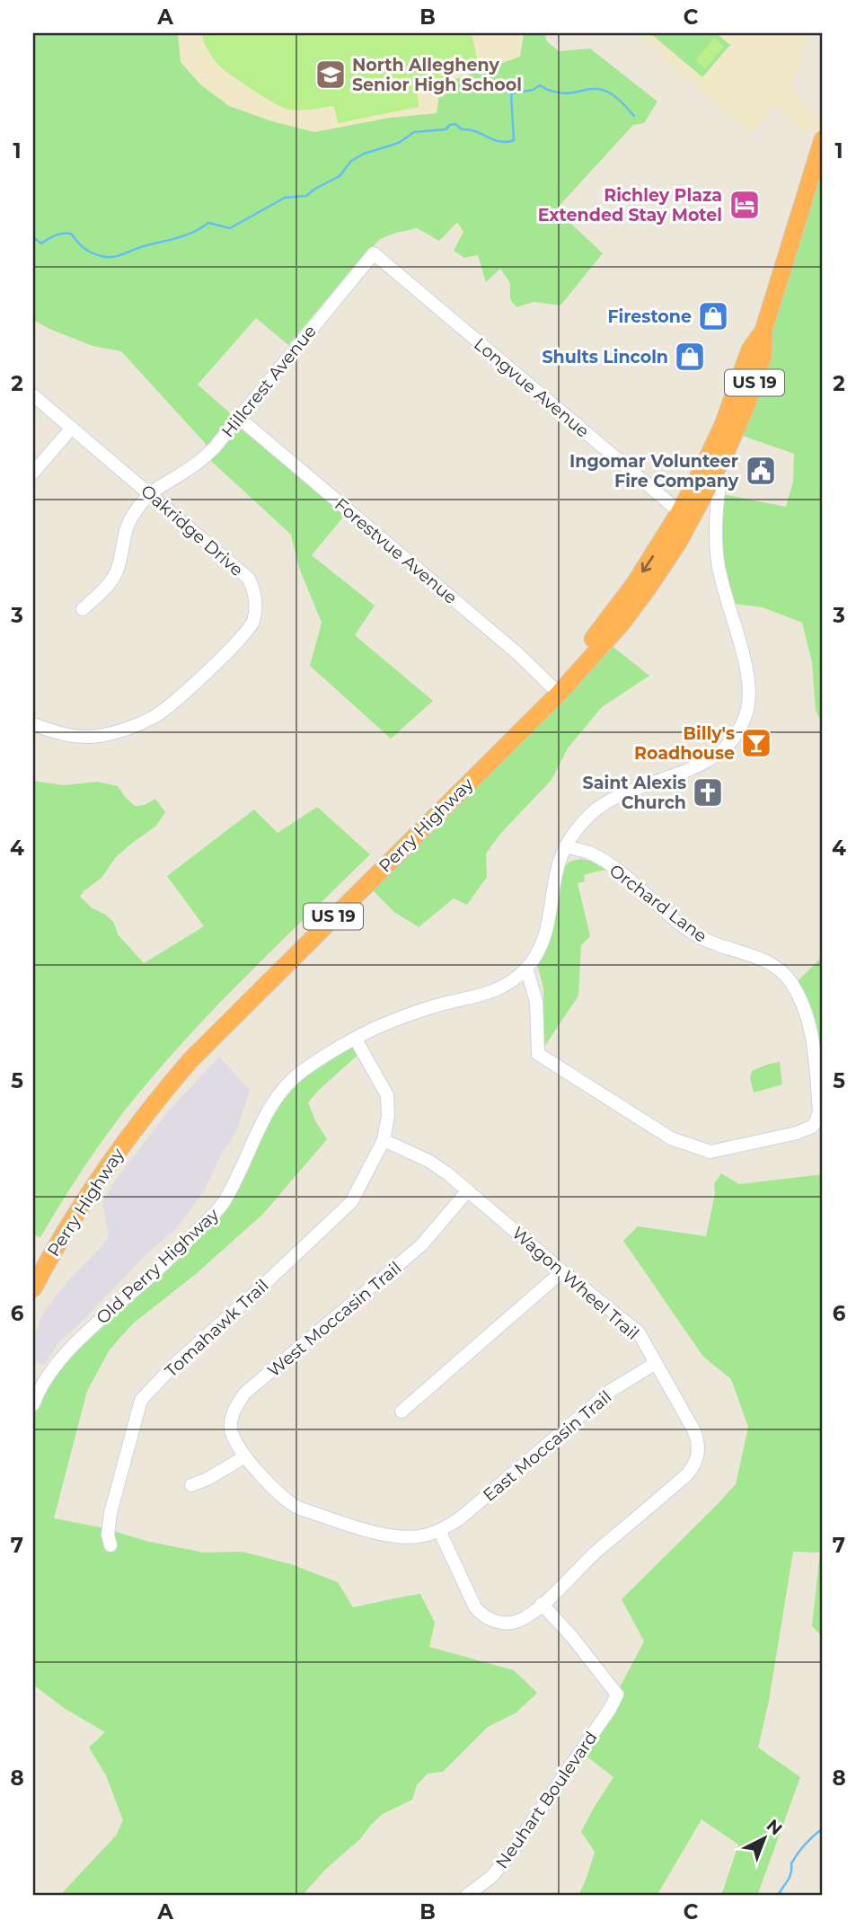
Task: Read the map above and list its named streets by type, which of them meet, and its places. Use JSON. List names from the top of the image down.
{
  "streets": {
    "highway": ["US 19", "Perry Highway"],
    "street": [
      "Hillcrest Avenue",
      "Longvue Avenue",
      "Oakridge Drive",
      "Forestvue Avenue",
      "Orchard Lane",
      "Old Perry Highway",
      "Wagon Wheel Trail",
      "West Moccasin Trail",
      "Tomahawk Trail",
      "East Moccasin Trail",
      "Neuhart Boulevard"
    ]
  },
  "crossings": [
    ["Hillcrest Avenue", "Longvue Avenue"],
    ["Hillcrest Avenue", "Oakridge Drive"],
    ["Hillcrest Avenue", "Forestvue Avenue"],
    ["Longvue Avenue", "Perry Highway"],
    ["Forestvue Avenue", "Perry Highway"],
    ["Perry Highway", "Old Perry Highway"],
    ["Orchard Lane", "Old Perry Highway"],
    ["Wagon Wheel Trail", "West Moccasin Trail"],
    ["Wagon Wheel Trail", "Tomahawk Trail"],
    ["Wagon Wheel Trail", "East Moccasin Trail"],
    ["Wagon Wheel Trail", "Neuhart Boulevard"],
    ["West Moccasin Trail", "East Moccasin Trail"]
  ],
  "places": {
    "school or university": ["North Allegheny Senior High School"],
    "hotel": ["Richley Plaza Extended Stay Motel"],
    "shop": ["Firestone", "Shults Lincoln"],
    "public building": ["Ingomar Volunteer Fire Company"],
    "bar": ["Billy's Roadhouse"],
    "church": ["Saint Alexis Church"]
  },
  "north": "top right",
  "grid": {
    "columns": ["A", "B", "C"],
    "rows": [
      "1",
      "2",
      "3",
      "4",
      "5",
      "6",
      "7",
      "8"
    ]
  }
}
